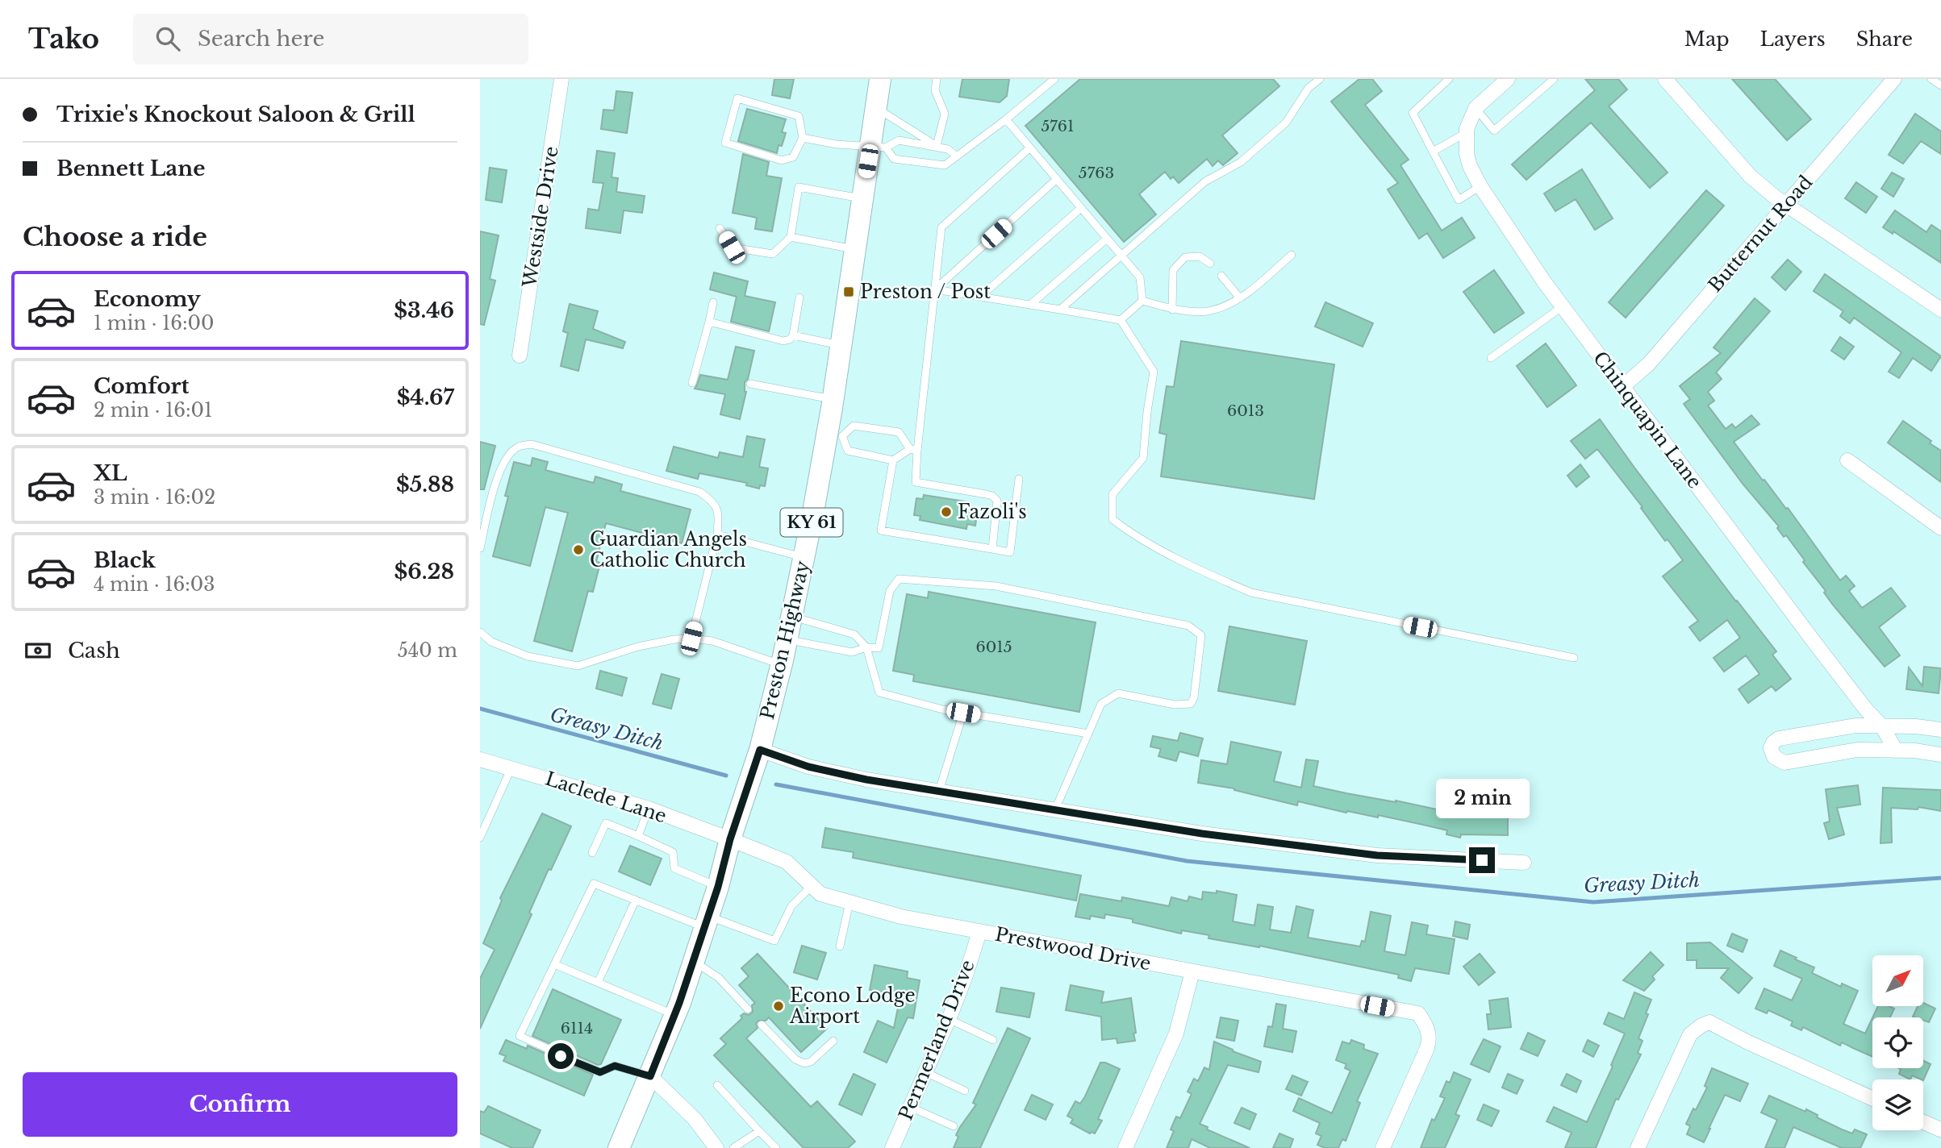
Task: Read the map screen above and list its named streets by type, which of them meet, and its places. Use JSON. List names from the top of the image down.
{
  "streets": {
    "main road": ["KY 61", "Preston Highway"],
    "street": [
      "Westside Drive",
      "Butternut Road",
      "Chinquapin Lane",
      "Laclede Lane",
      "Prestwood Drive",
      "Permerland Drive"
    ]
  },
  "crossings": [
    ["Butternut Road", "Chinquapin Lane"],
    ["Preston Highway", "Laclede Lane"],
    ["Preston Highway", "Prestwood Drive"],
    ["Laclede Lane", "Prestwood Drive"],
    ["Prestwood Drive", "Permerland Drive"]
  ],
  "water": ["Greasy Ditch"],
  "places": {
    "transit": ["Preston / Post"],
    "other": ["Fazoli's", "Guardian Angels Catholic Church", "Econo Lodge Airport"]
  },
  "house_numbers": [
    "5761",
    "5763",
    "6013",
    "6015",
    "6114"
  ],
  "north": "top right",
  "page": {
    "header": "Tako",
    "search": "Search here",
    "nav": ["Map", "Layers", "Share"],
    "banner": ["Trixie's Knockout Saloon & Grill", "Bennett Lane"],
    "heading": "Choose a ride",
    "list": [
      {
        "name": "Economy",
        "note": "1 min · 16:00",
        "value": "$3.46"
      },
      {
        "name": "Comfort",
        "note": "2 min · 16:01",
        "value": "$4.67"
      },
      {
        "name": "XL",
        "note": "3 min · 16:02",
        "value": "$5.88"
      },
      {
        "name": "Black",
        "note": "4 min · 16:03",
        "value": "$6.28"
      }
    ],
    "pay": ["Cash", "540 m"],
    "bubble": "2 min",
    "buttons": "Confirm"
  }
}
